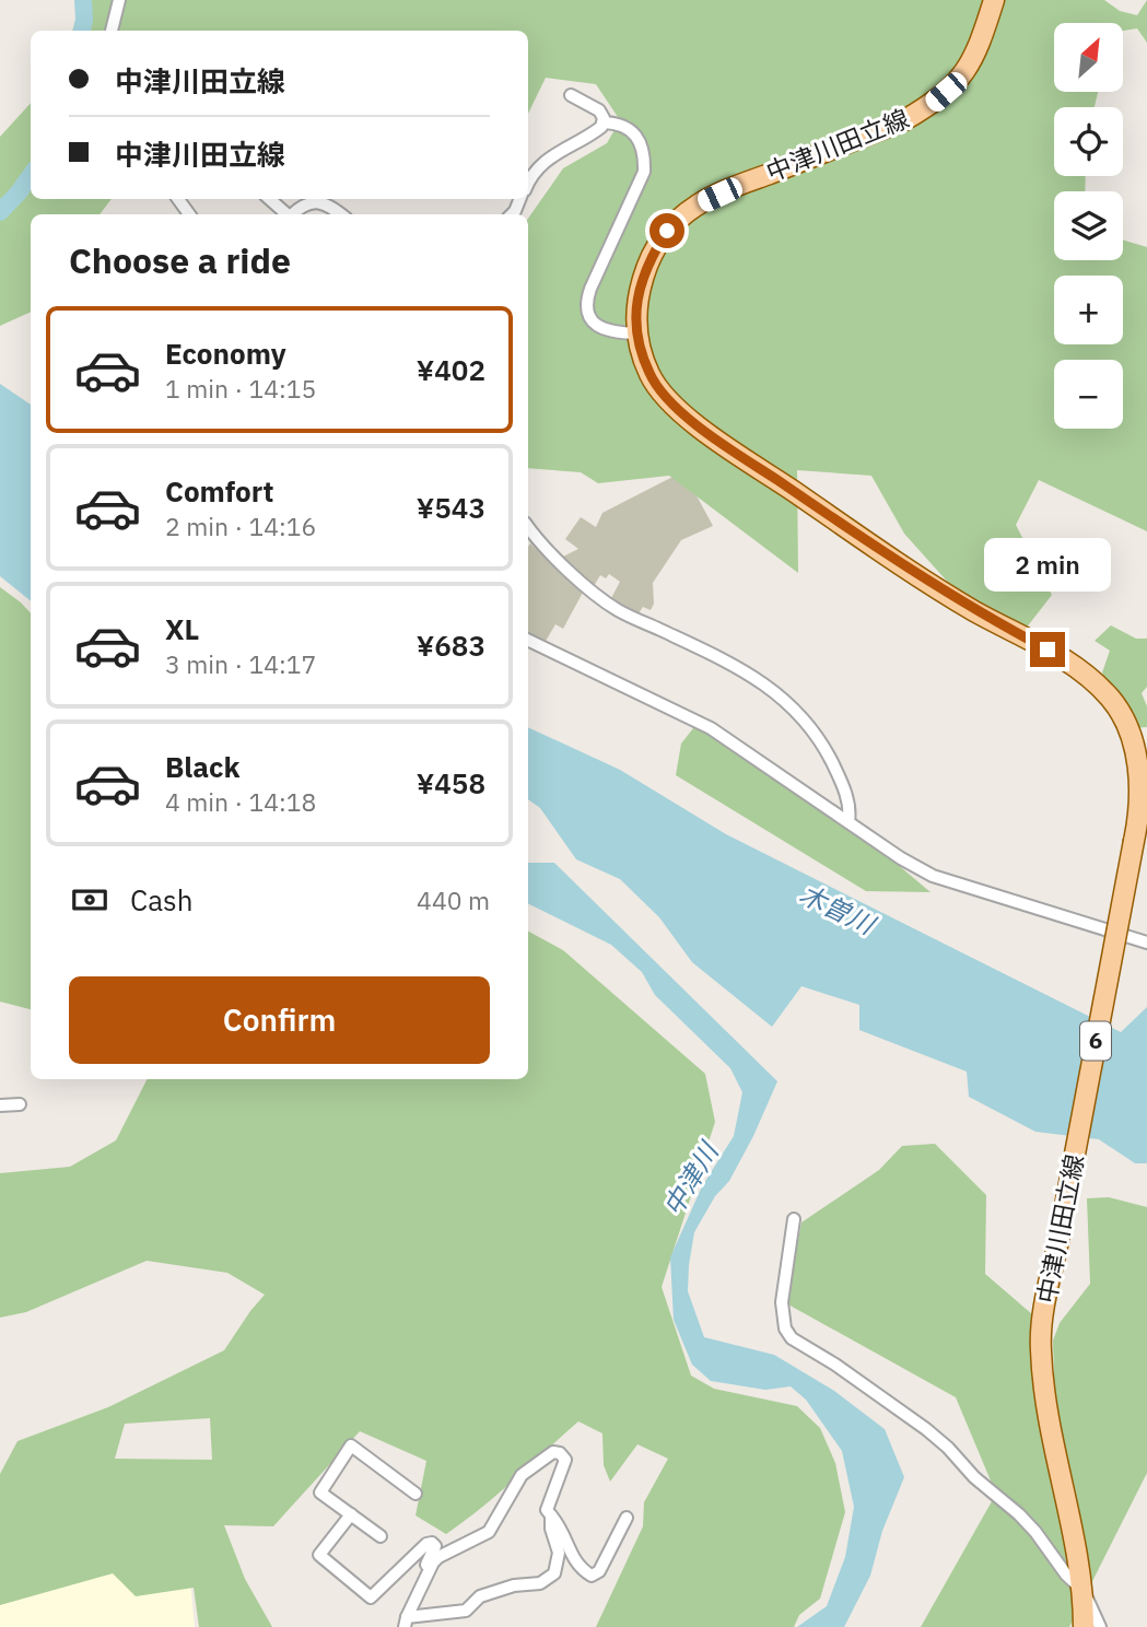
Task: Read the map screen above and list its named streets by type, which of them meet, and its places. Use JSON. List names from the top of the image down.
{
  "streets": {
    "main road": ["中津川田立線", "6"]
  },
  "water": ["木曽川", "中津川"],
  "north": "top right",
  "page": {
    "map_buttons": ["+", "−"],
    "banner": ["中津川田立線", "中津川田立線"],
    "heading": "Choose a ride",
    "list": [
      {
        "name": "Economy",
        "note": "1 min · 14:15",
        "value": "¥402"
      },
      {
        "name": "Comfort",
        "note": "2 min · 14:16",
        "value": "¥543"
      },
      {
        "name": "XL",
        "note": "3 min · 14:17",
        "value": "¥683"
      },
      {
        "name": "Black",
        "note": "4 min · 14:18",
        "value": "¥458"
      }
    ],
    "bubble": "2 min",
    "pay": ["Cash", "440 m"],
    "buttons": "Confirm"
  }
}
